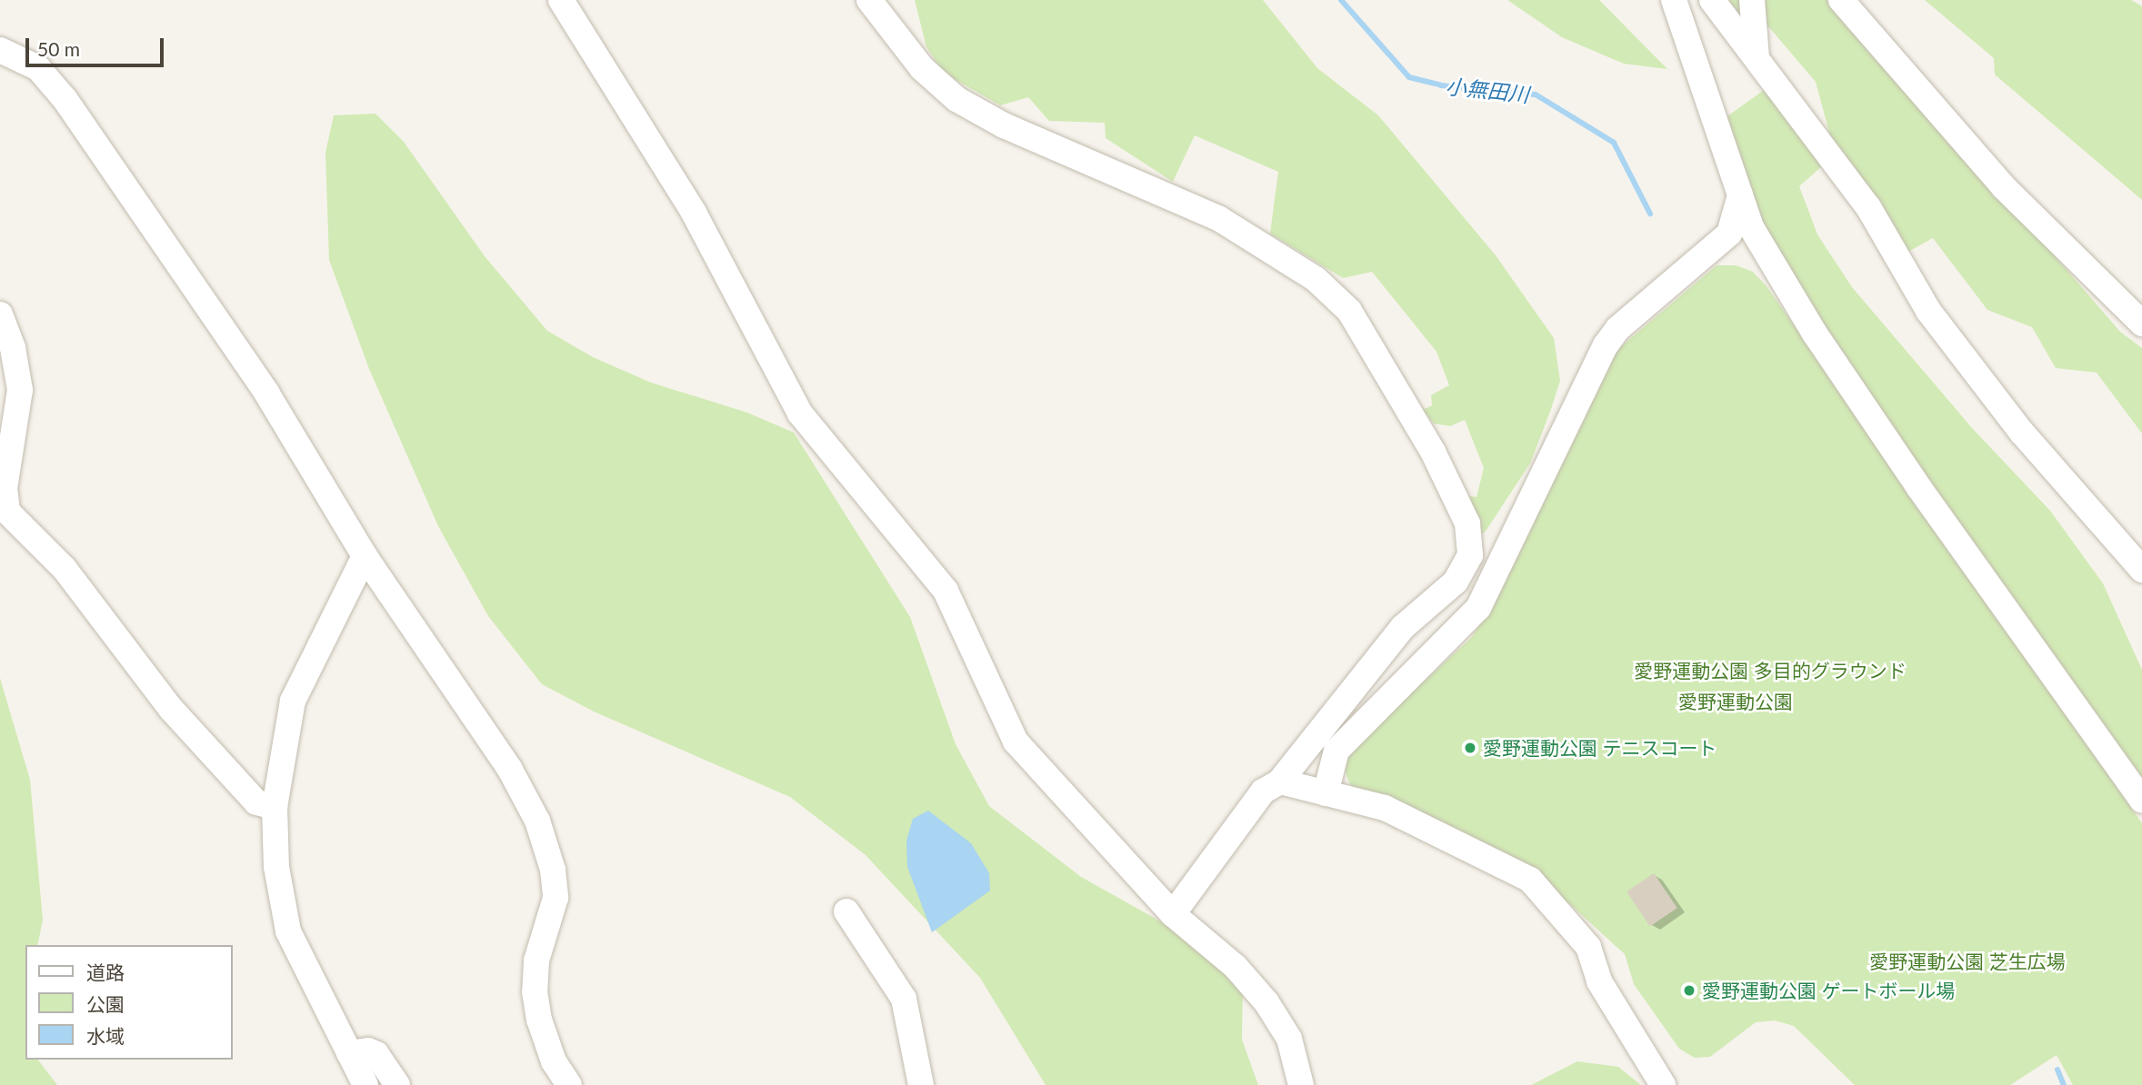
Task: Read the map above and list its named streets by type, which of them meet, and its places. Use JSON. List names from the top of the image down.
{
  "water": ["小無田川"],
  "parks": ["愛野運動公園 多目的グラウンド", "愛野運動公園", "愛野運動公園 芝生広場"],
  "places": ["愛野運動公園 テニスコート", "愛野運動公園 ゲートボール場"],
  "legend": ["道路", "公園", "水域"],
  "scale_bar": "50 m"
}
